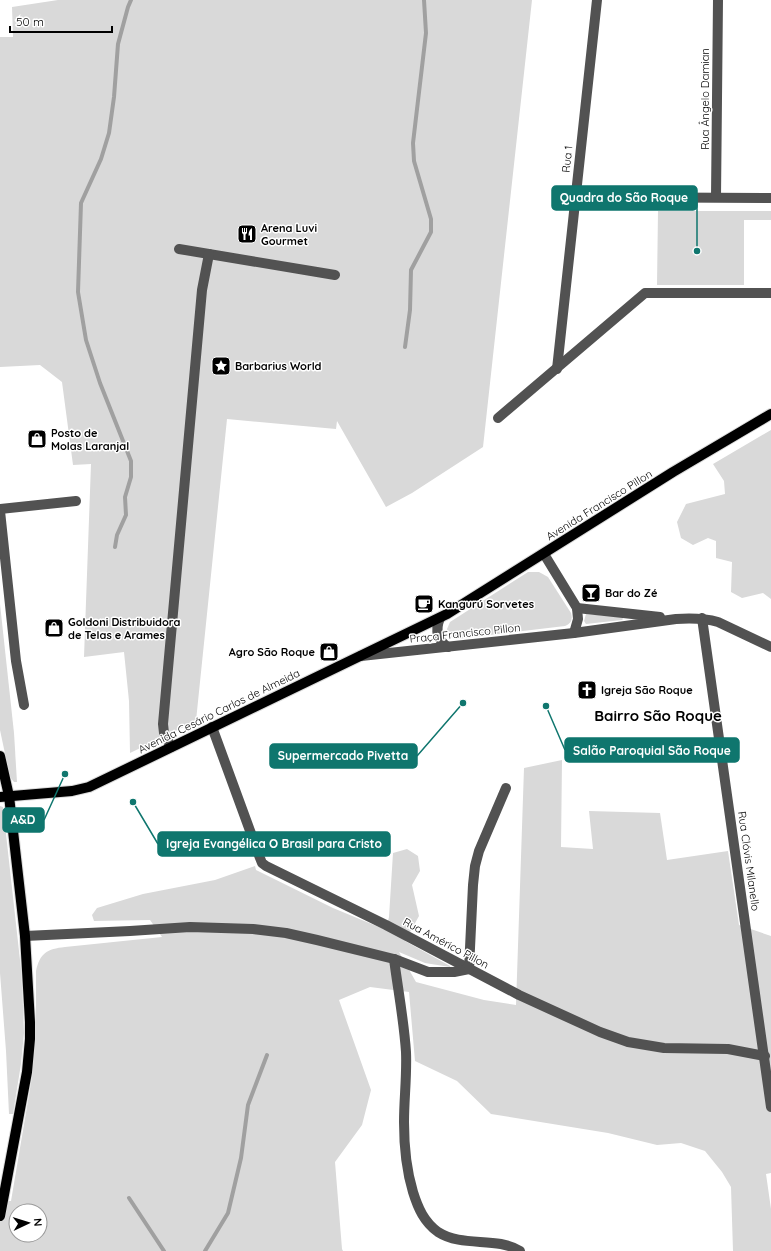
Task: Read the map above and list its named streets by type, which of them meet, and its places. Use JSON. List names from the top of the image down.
{
  "streets": {
    "main road": ["Avenida Francisco Pillon", "Avenida Cesário Carlos de Almeida"],
    "street": [
      "Rua Ângelo Damian",
      "Rua 1",
      "Praça Francisco Pillon",
      "Rua Clóvis Milanello",
      "Rua Américo Pillon"
    ]
  },
  "crossings": [
    ["Avenida Francisco Pillon", "Avenida Cesário Carlos de Almeida"],
    ["Praça Francisco Pillon", "Avenida Cesário Carlos de Almeida"],
    ["Avenida Cesário Carlos de Almeida", "Rua Américo Pillon"],
    ["Rua Clóvis Milanello", "Rua Américo Pillon"]
  ],
  "districts": ["Bairro São Roque"],
  "places": {
    "restaurant": ["Arena Luvi Gourmet"],
    "other": [
      "Quadra do São Roque",
      "Supermercado Pivetta",
      "Salão Paroquial São Roque",
      "A&D",
      "Igreja Evangélica O Brasil para Cristo"
    ],
    "place": ["Barbarius World"],
    "shop": ["Posto de Molas Laranjal", "Goldoni Distribuidora de Telas e Arames", "Agro São Roque"],
    "bar": ["Bar do Zé"],
    "cafe": ["Kangurú Sorvetes"],
    "church": ["Igreja São Roque"]
  },
  "scale_bar": "50 m",
  "north": "right"
}
